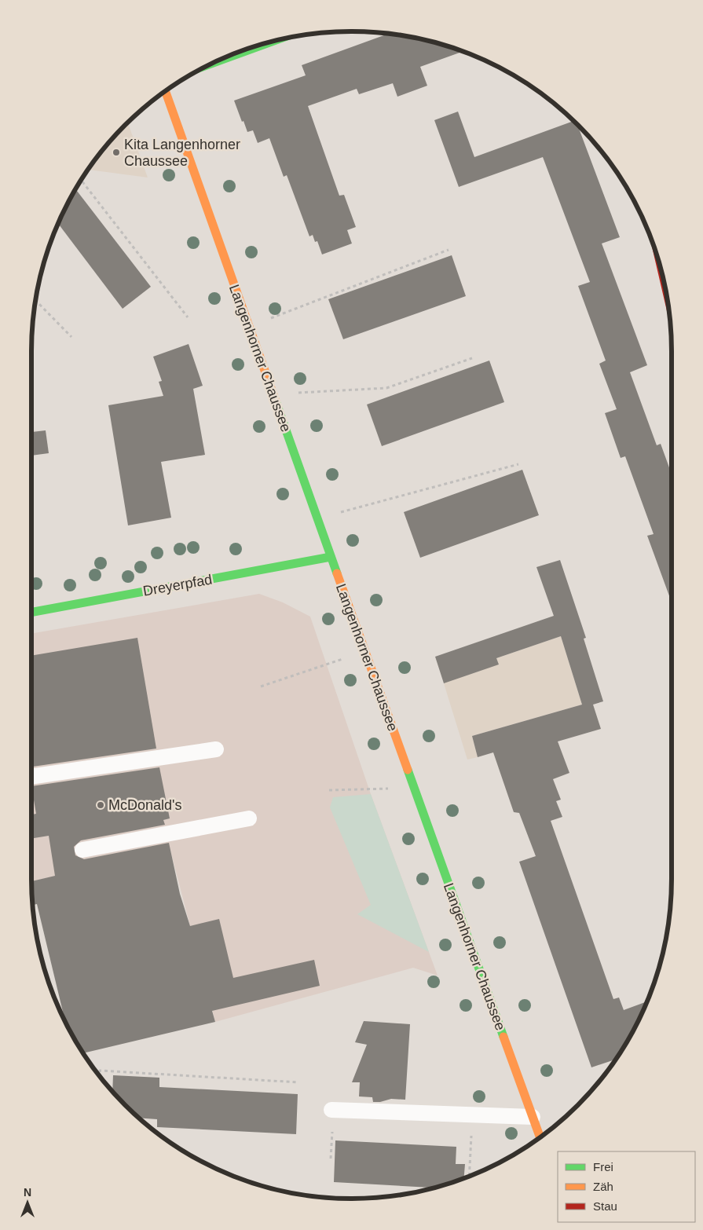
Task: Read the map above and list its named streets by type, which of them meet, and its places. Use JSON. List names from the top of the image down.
{
  "streets": {
    "main road": ["Langenhorner Chaussee", "Dreyerpfad"]
  },
  "crossings": [
    ["Langenhorner Chaussee", "Dreyerpfad"]
  ],
  "places": ["Kita Langenhorner Chaussee", "McDonald's"],
  "legend": ["Frei", "Zäh", "Stau"],
  "north": "top"
}
